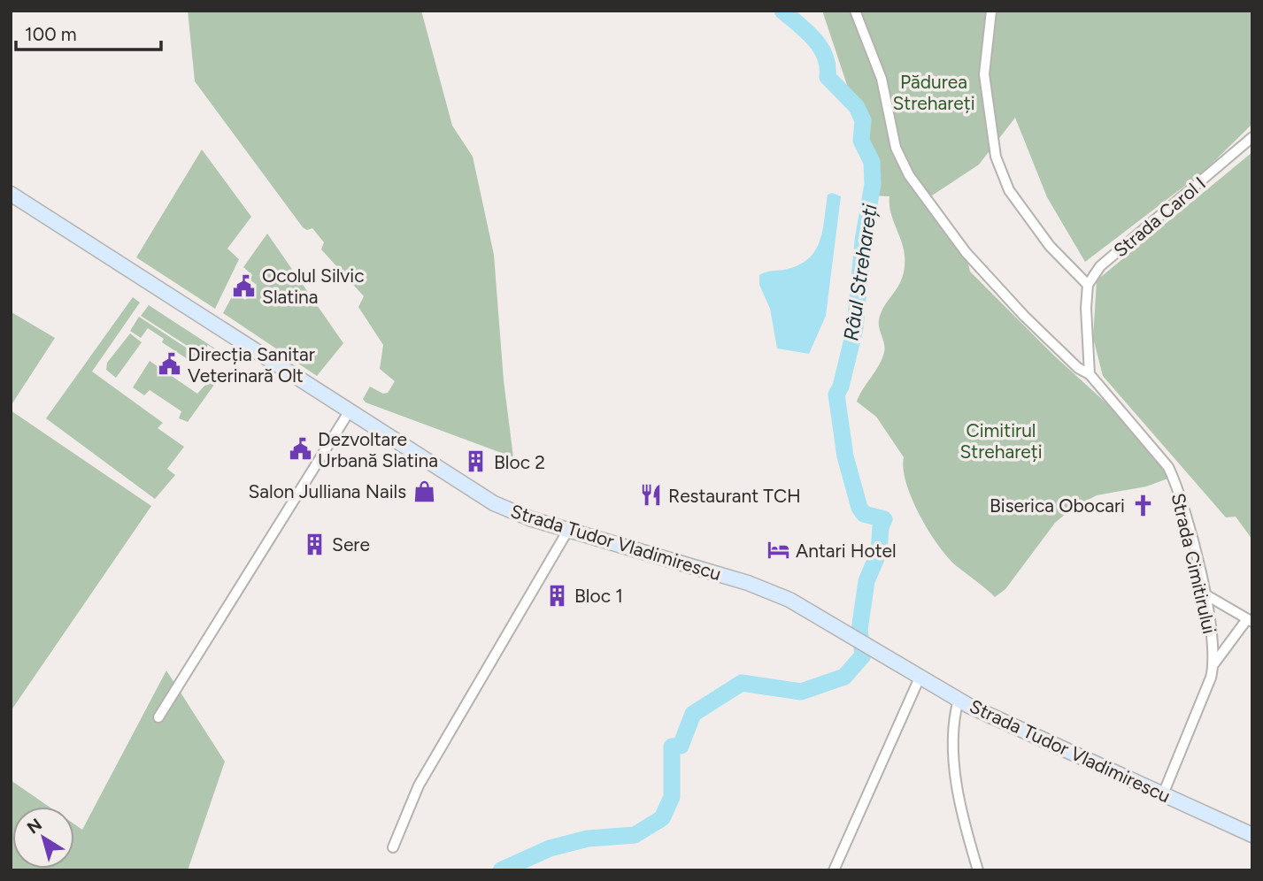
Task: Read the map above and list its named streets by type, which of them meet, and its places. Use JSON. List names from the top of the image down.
{
  "streets": {
    "main road": ["Strada Tudor Vladimirescu"],
    "street": ["Strada Carol I", "Strada Cimitirului"]
  },
  "crossings": [
    ["Strada Tudor Vladimirescu", "Strada Cimitirului"]
  ],
  "water": ["Râul Strehareți"],
  "parks": ["Pădurea Strehareți", "Cimitirul Strehareți"],
  "places": {
    "public building": ["Ocolul Silvic Slatina", "Direcția Sanitar Veterinară Olt", "Dezvoltare Urbană Slatina"],
    "building": ["Bloc 2", "Sere", "Bloc 1"],
    "shop": ["Salon Julliana Nails"],
    "restaurant": ["Restaurant TCH"],
    "church": ["Biserica Obocari"],
    "hotel": ["Antari Hotel"]
  },
  "scale_bar": "100 m",
  "north": "top left"
}
